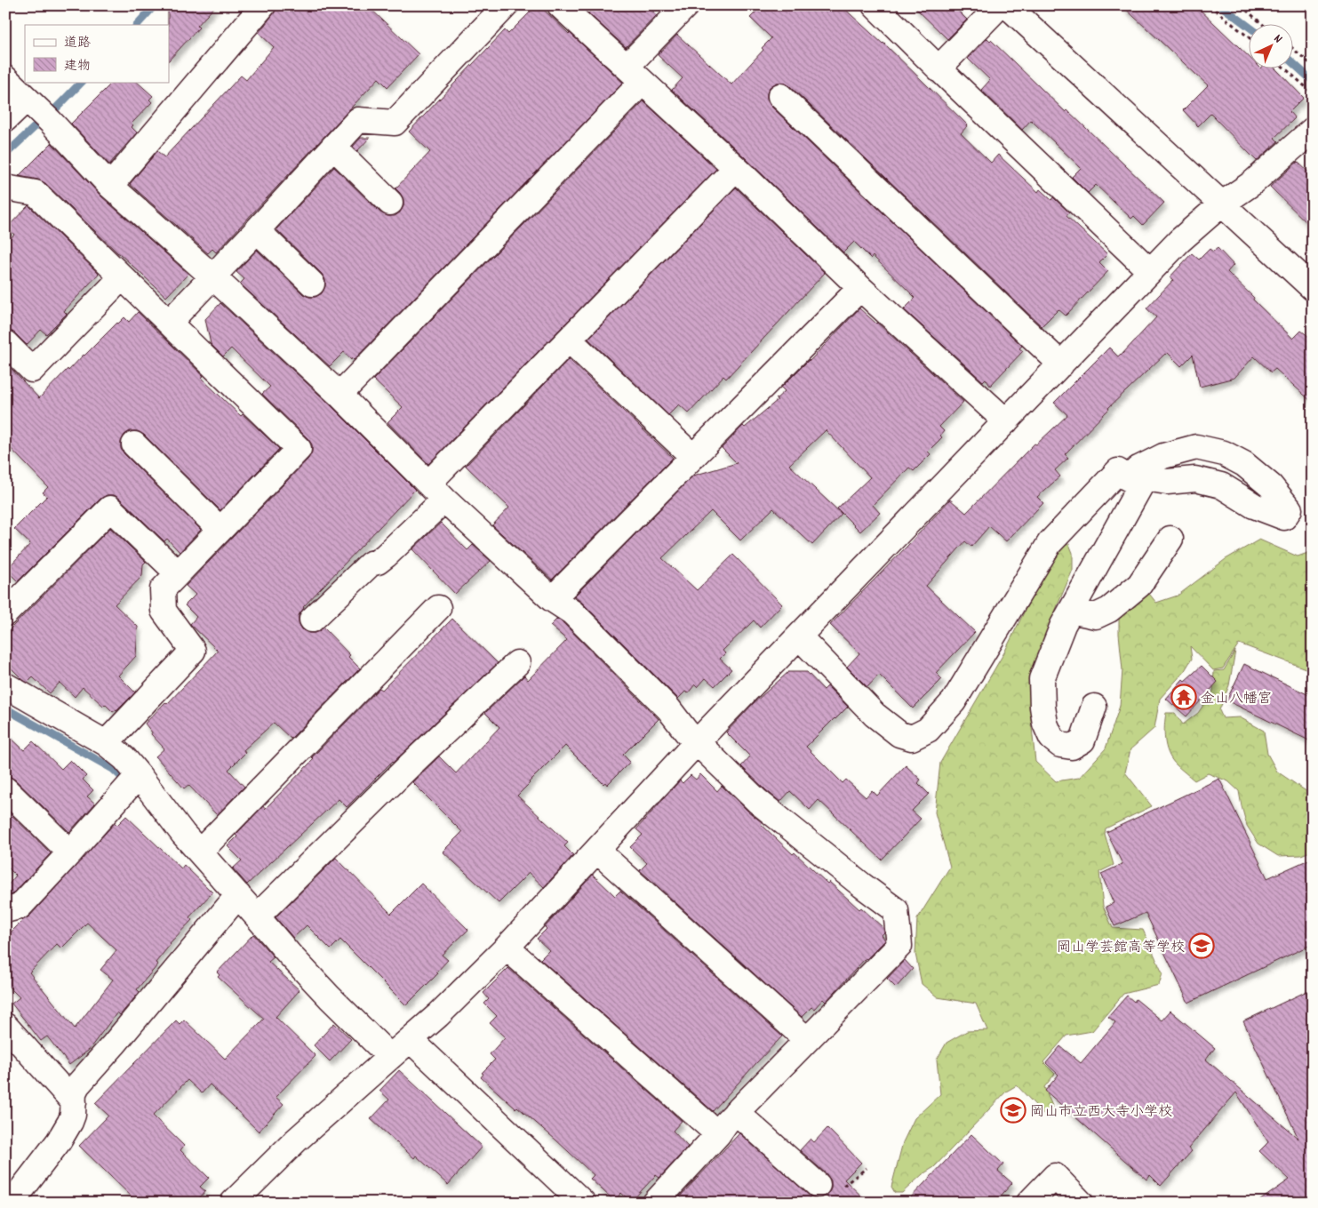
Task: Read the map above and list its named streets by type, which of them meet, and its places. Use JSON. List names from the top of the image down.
{
  "places": {
    "temple": ["金山八幡宮"],
    "school or university": ["岡山学芸館高等学校", "岡山市立西大寺小学校"]
  },
  "legend": ["道路", "建物"],
  "north": "top right"
}
